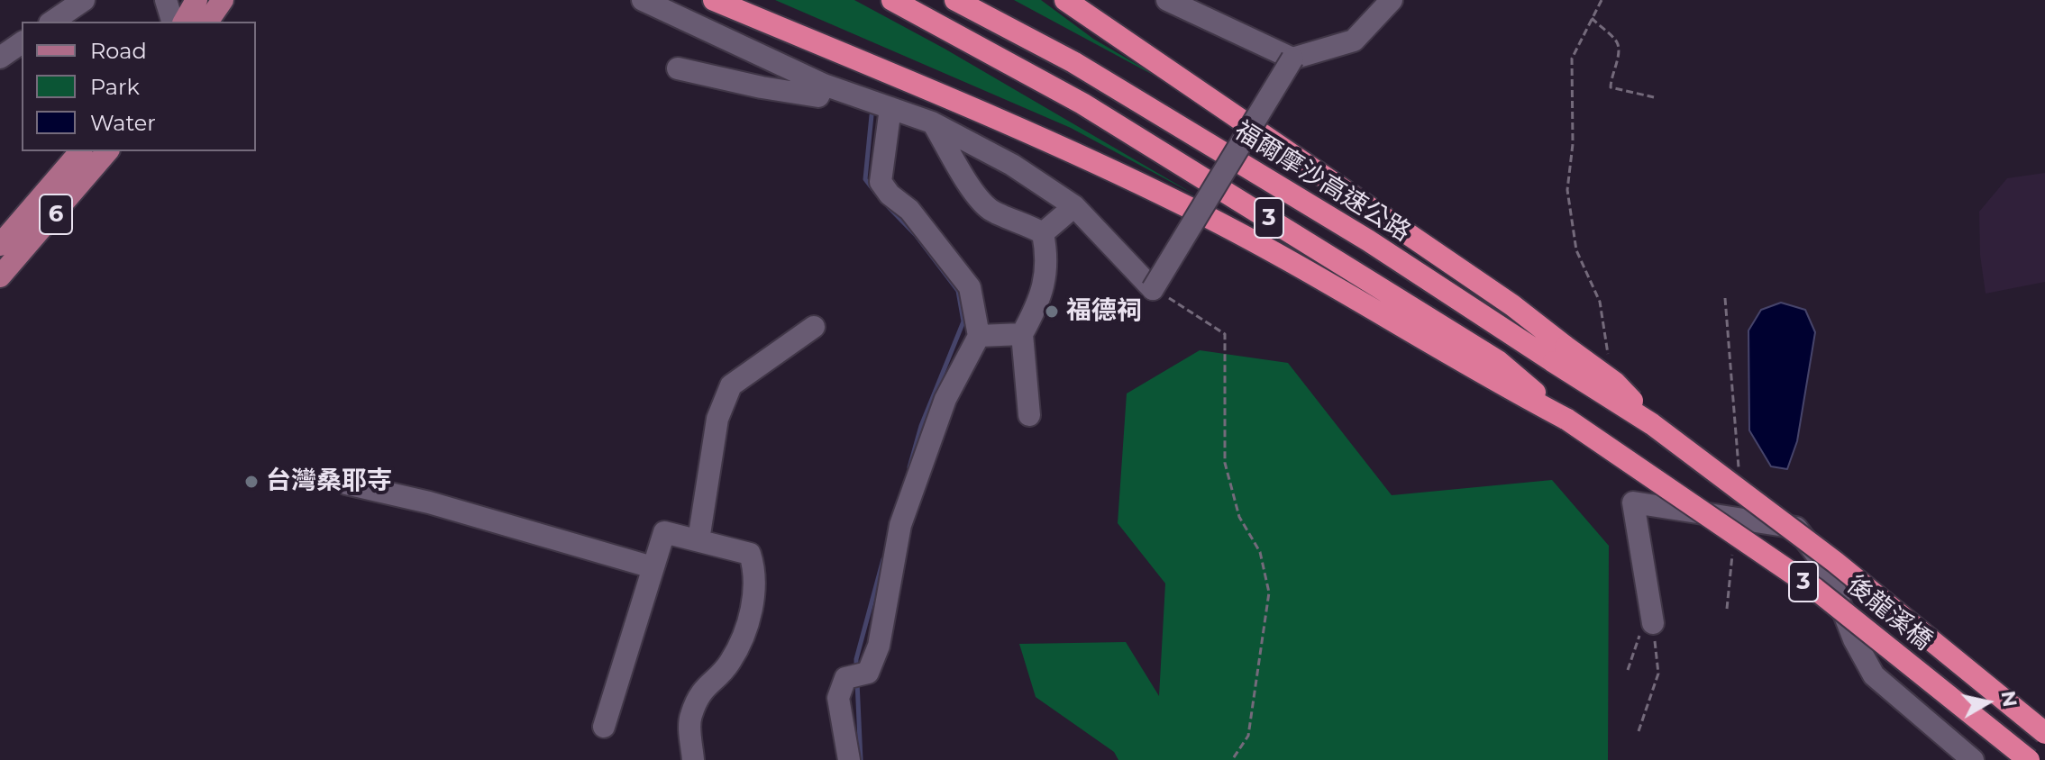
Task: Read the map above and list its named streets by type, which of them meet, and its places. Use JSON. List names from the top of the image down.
{
  "streets": {
    "highway": ["福爾摩沙高速公路", "3", "後龍溪橋"],
    "main road": ["6"]
  },
  "crossings": [
    ["福爾摩沙高速公路", "後龍溪橋"],
    ["3", "後龍溪橋"]
  ],
  "places": ["福德祠", "台灣桑耶寺"],
  "legend": ["Road", "Park", "Water"],
  "north": "right"
}
